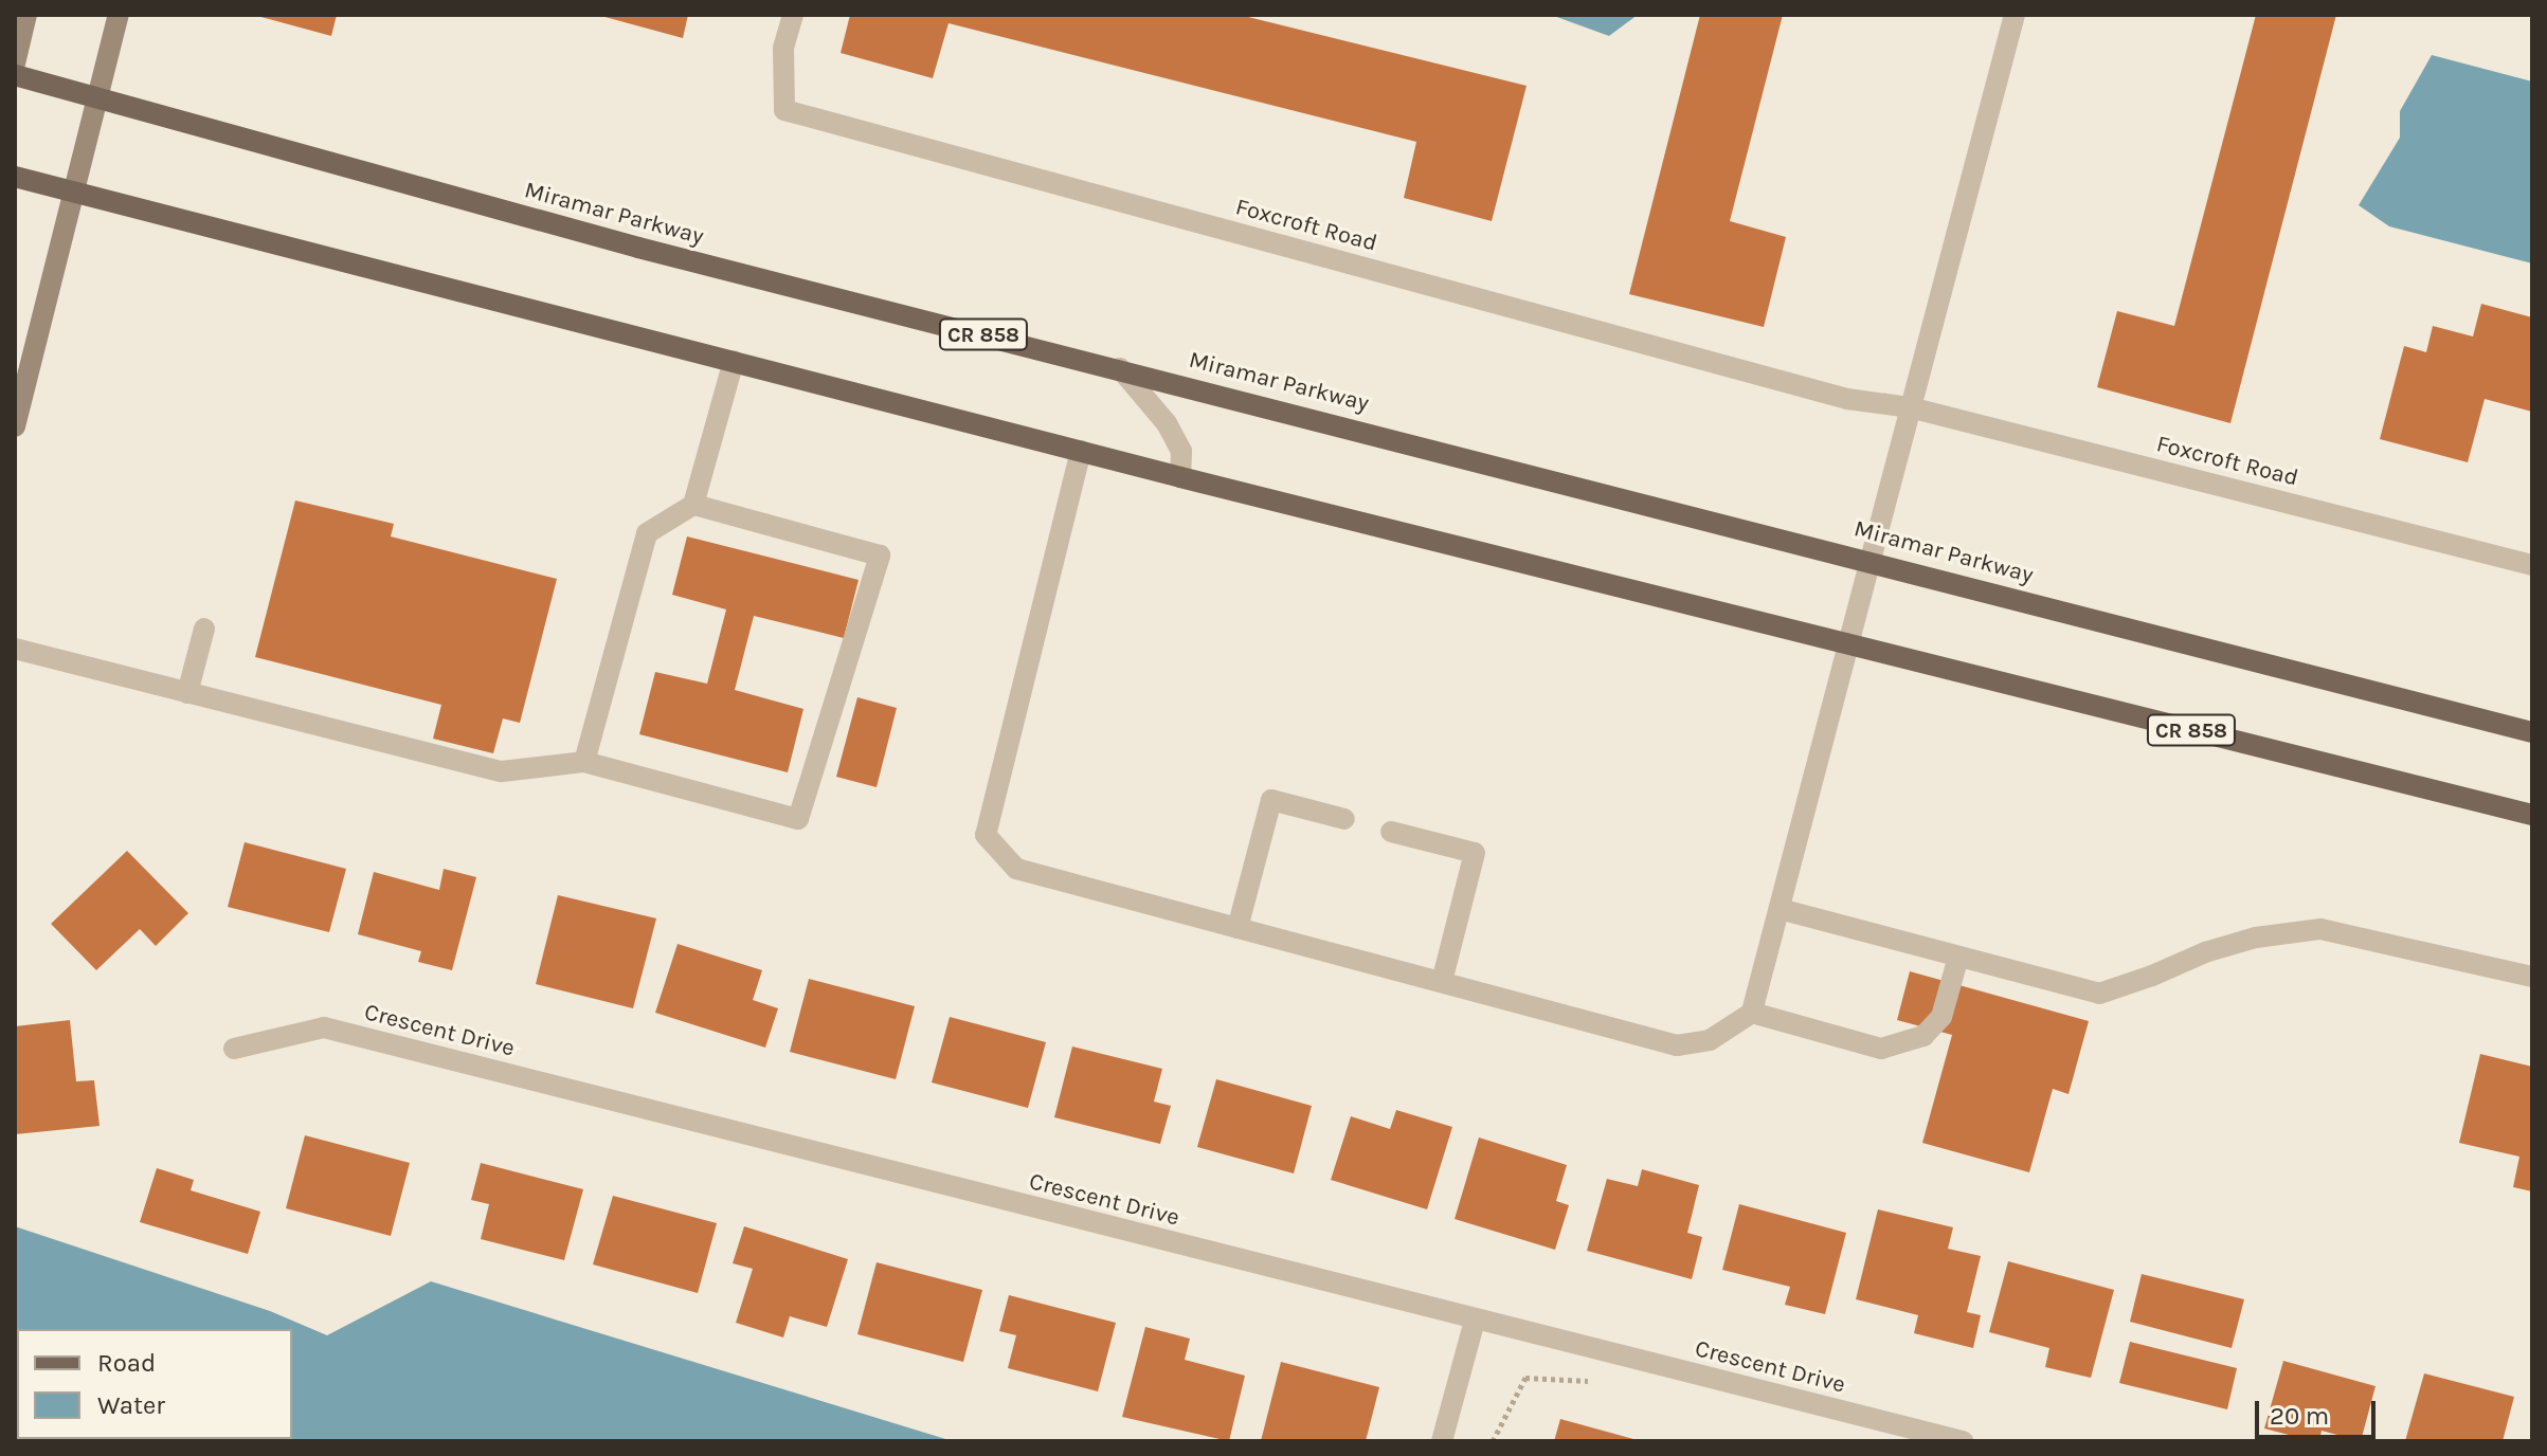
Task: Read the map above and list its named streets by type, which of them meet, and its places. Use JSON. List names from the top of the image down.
{
  "streets": {
    "main road": ["Miramar Parkway", "CR 858"],
    "street": ["Foxcroft Road", "Crescent Drive"]
  },
  "legend": ["Road", "Water"],
  "scale_bar": "20 m"
}
